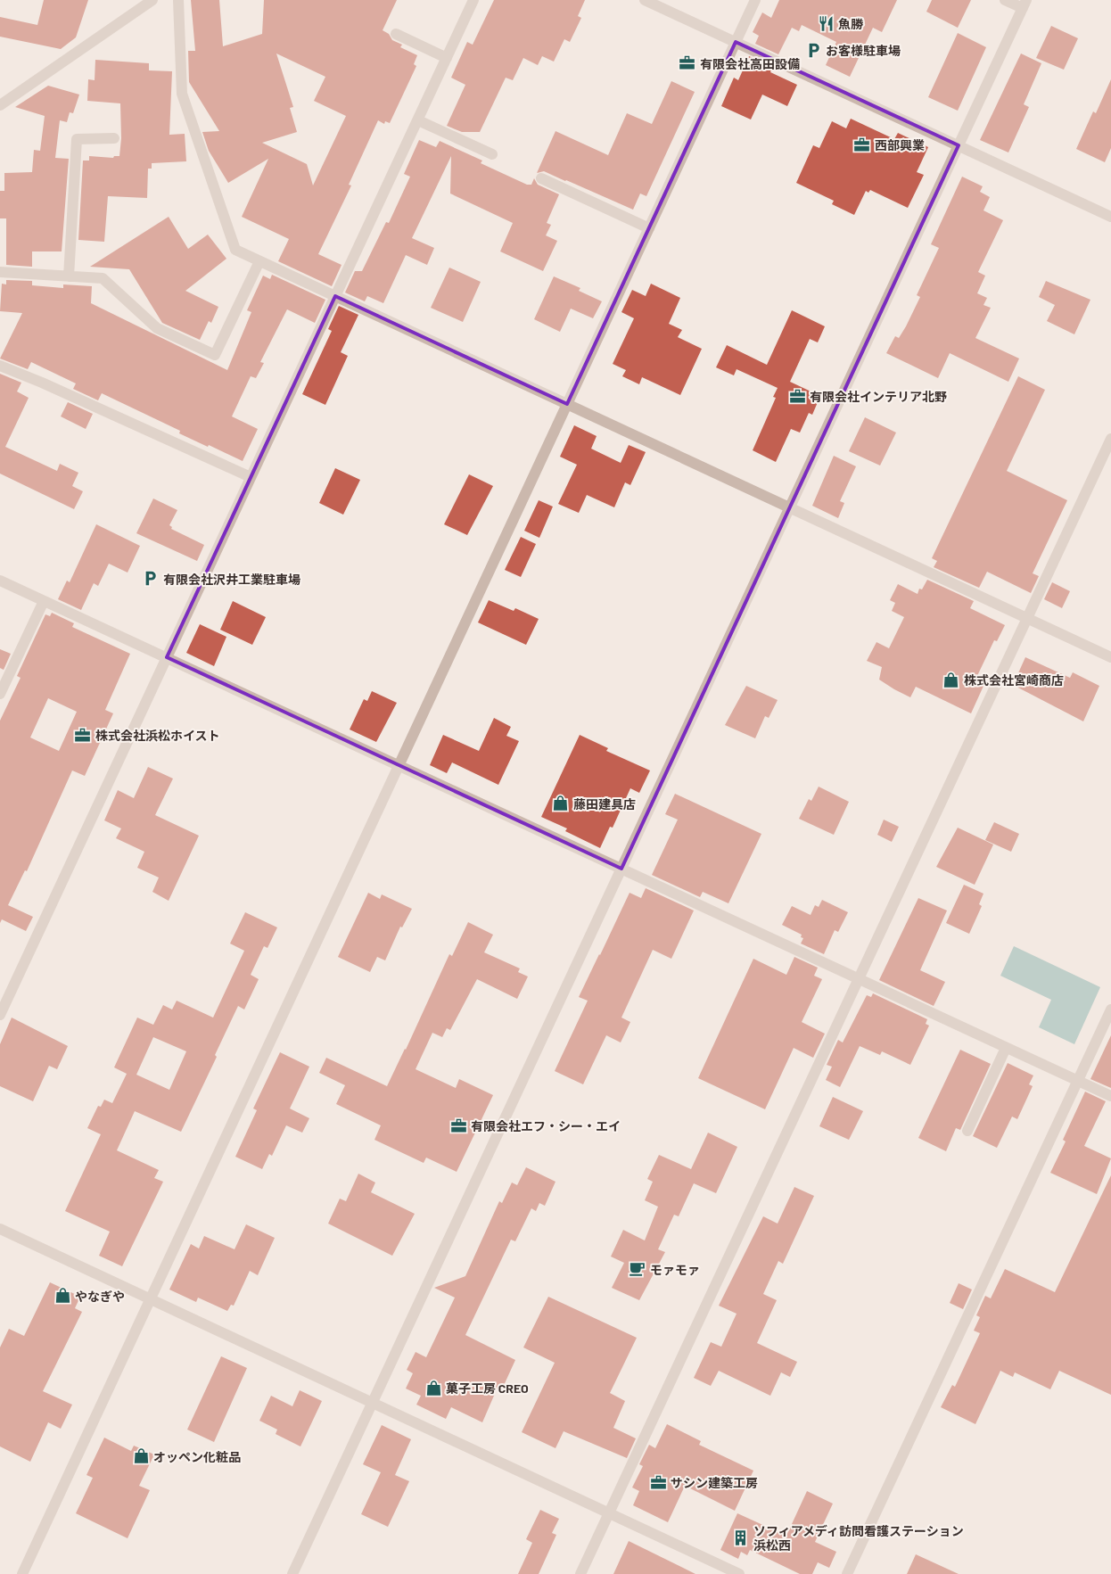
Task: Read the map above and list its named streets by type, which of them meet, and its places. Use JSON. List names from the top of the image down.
{
  "places": {
    "restaurant": ["魚勝"],
    "parking": ["お客様駐車場", "有限会社沢井工業駐車場"],
    "office": [
      "有限会社高田設備",
      "西部興業",
      "有限会社インテリア北野",
      "株式会社浜松ホイスト",
      "有限会社エフ・シー・エイ",
      "サシン建築工房"
    ],
    "shop": [
      "株式会社宮崎商店",
      "藤田建具店",
      "やなぎや",
      "菓子工房 CREO",
      "オッペン化粧品"
    ],
    "cafe": ["モァモァ"],
    "building": ["ソフィアメディ訪問看護ステーション 浜松西"]
  }
}
